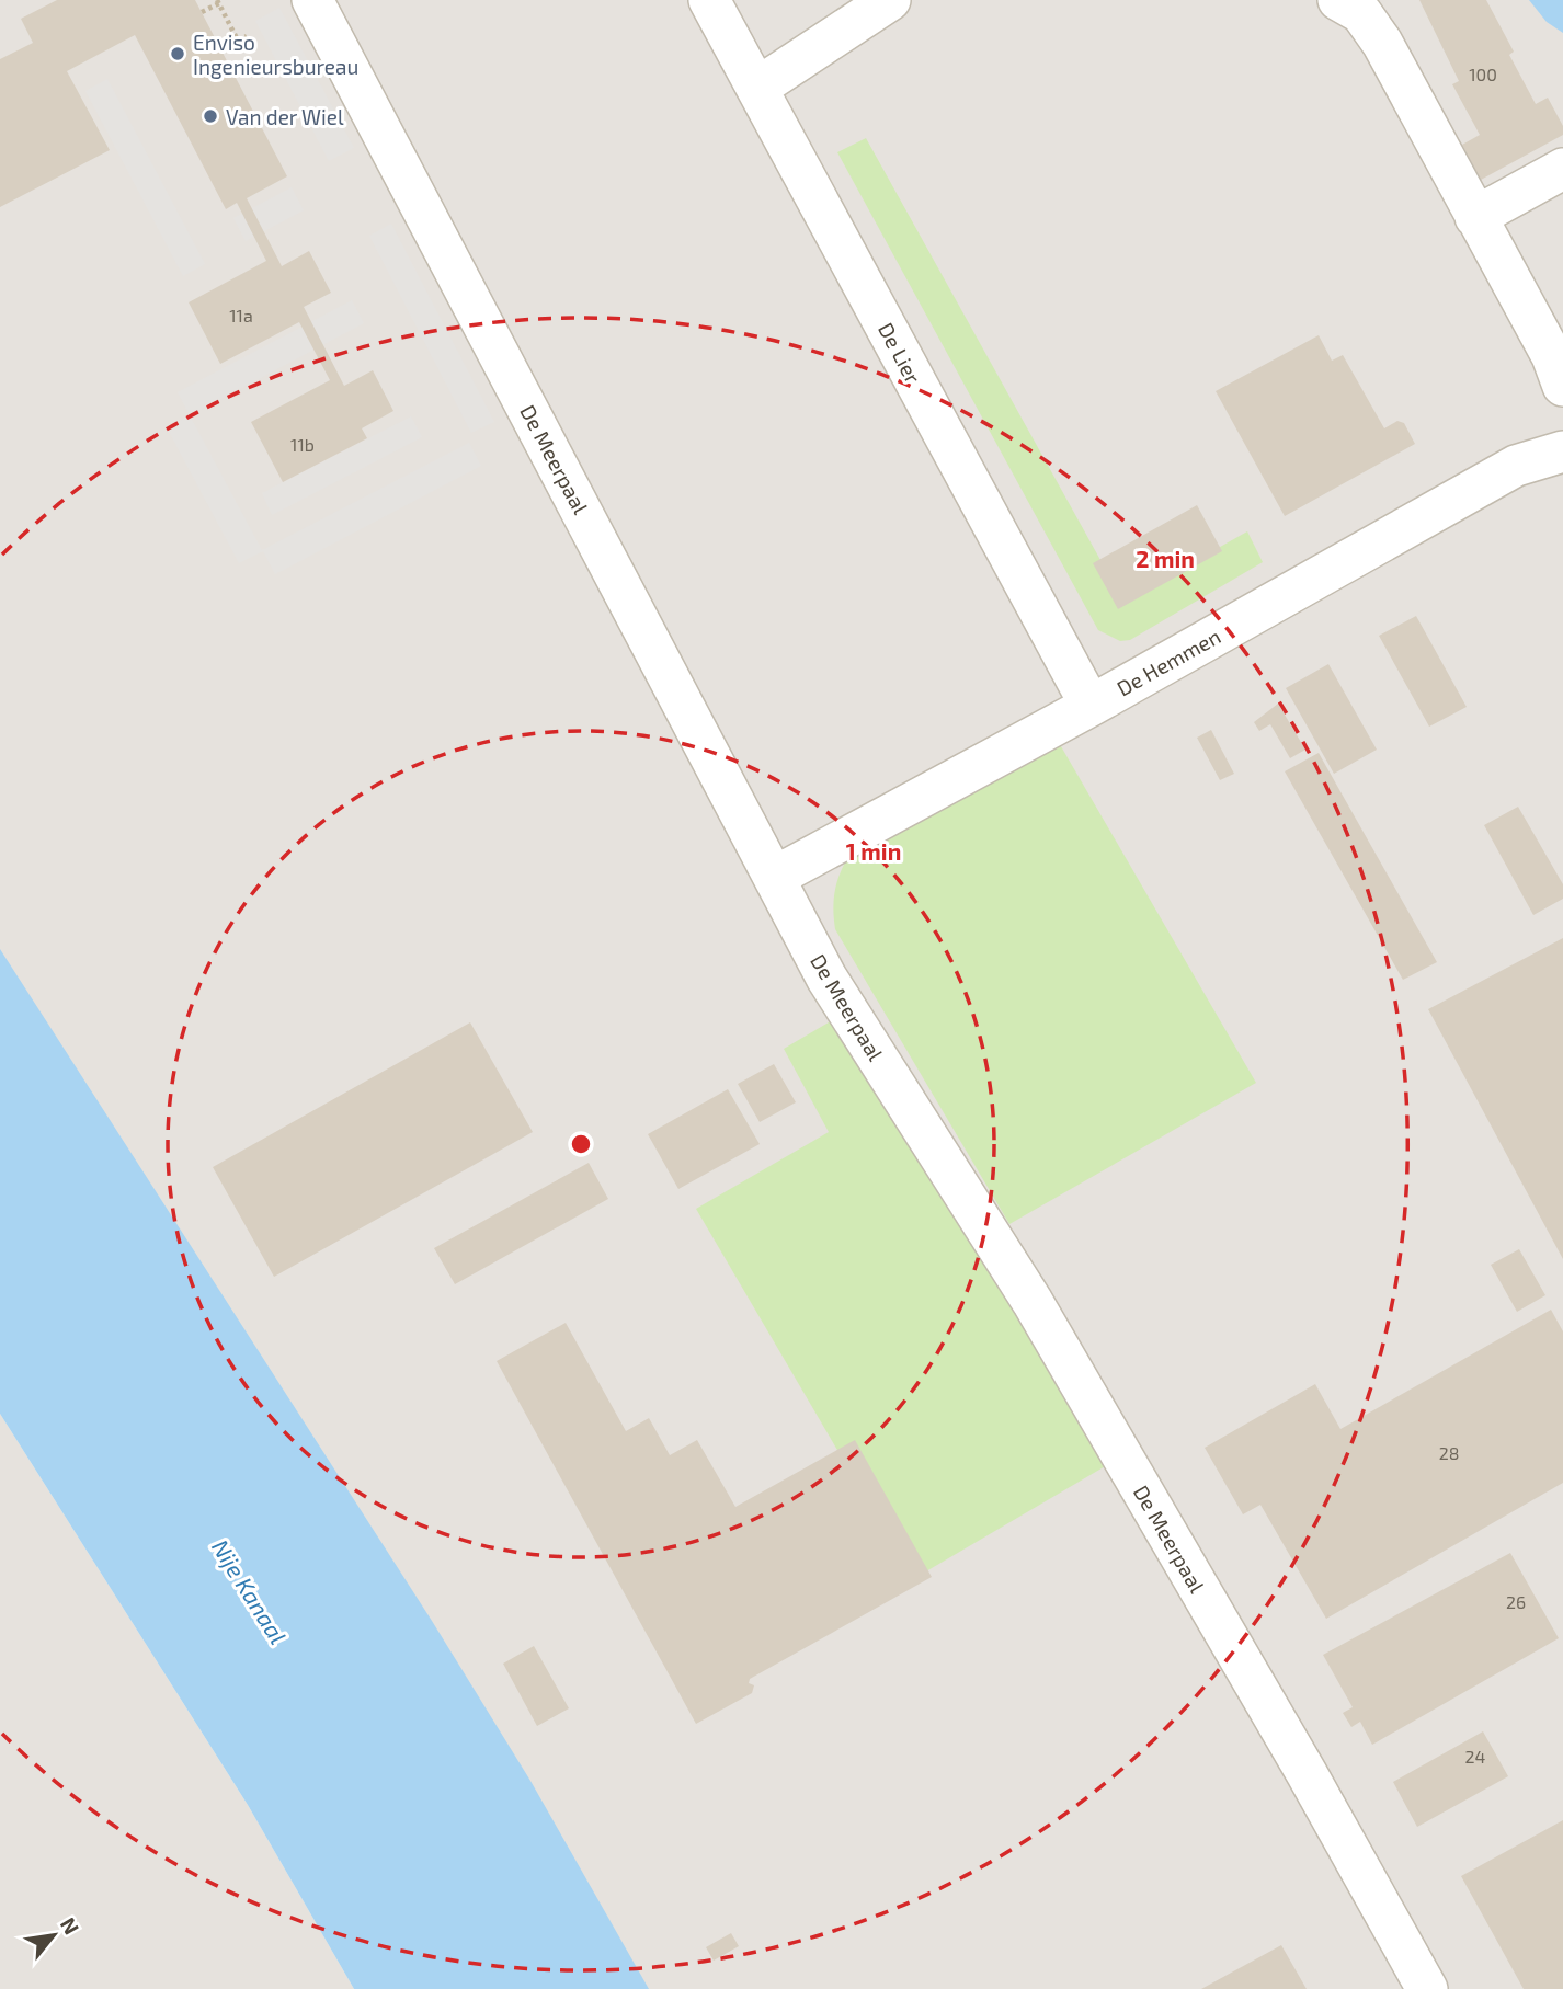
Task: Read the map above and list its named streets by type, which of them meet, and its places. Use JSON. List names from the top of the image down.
{
  "streets": {
    "street": ["De Lier", "De Meerpaal", "De Hemmen"]
  },
  "crossings": [
    ["De Lier", "De Hemmen"],
    ["De Meerpaal", "De Hemmen"]
  ],
  "water": ["Nije Kanaal"],
  "places": ["Enviso Ingenieursbureau", "Van der Wiel"],
  "house_numbers": [
    "100",
    "11a",
    "11b",
    "28",
    "26",
    "24"
  ],
  "north": "top right",
  "rings": ["2 min", "1 min"]
}
